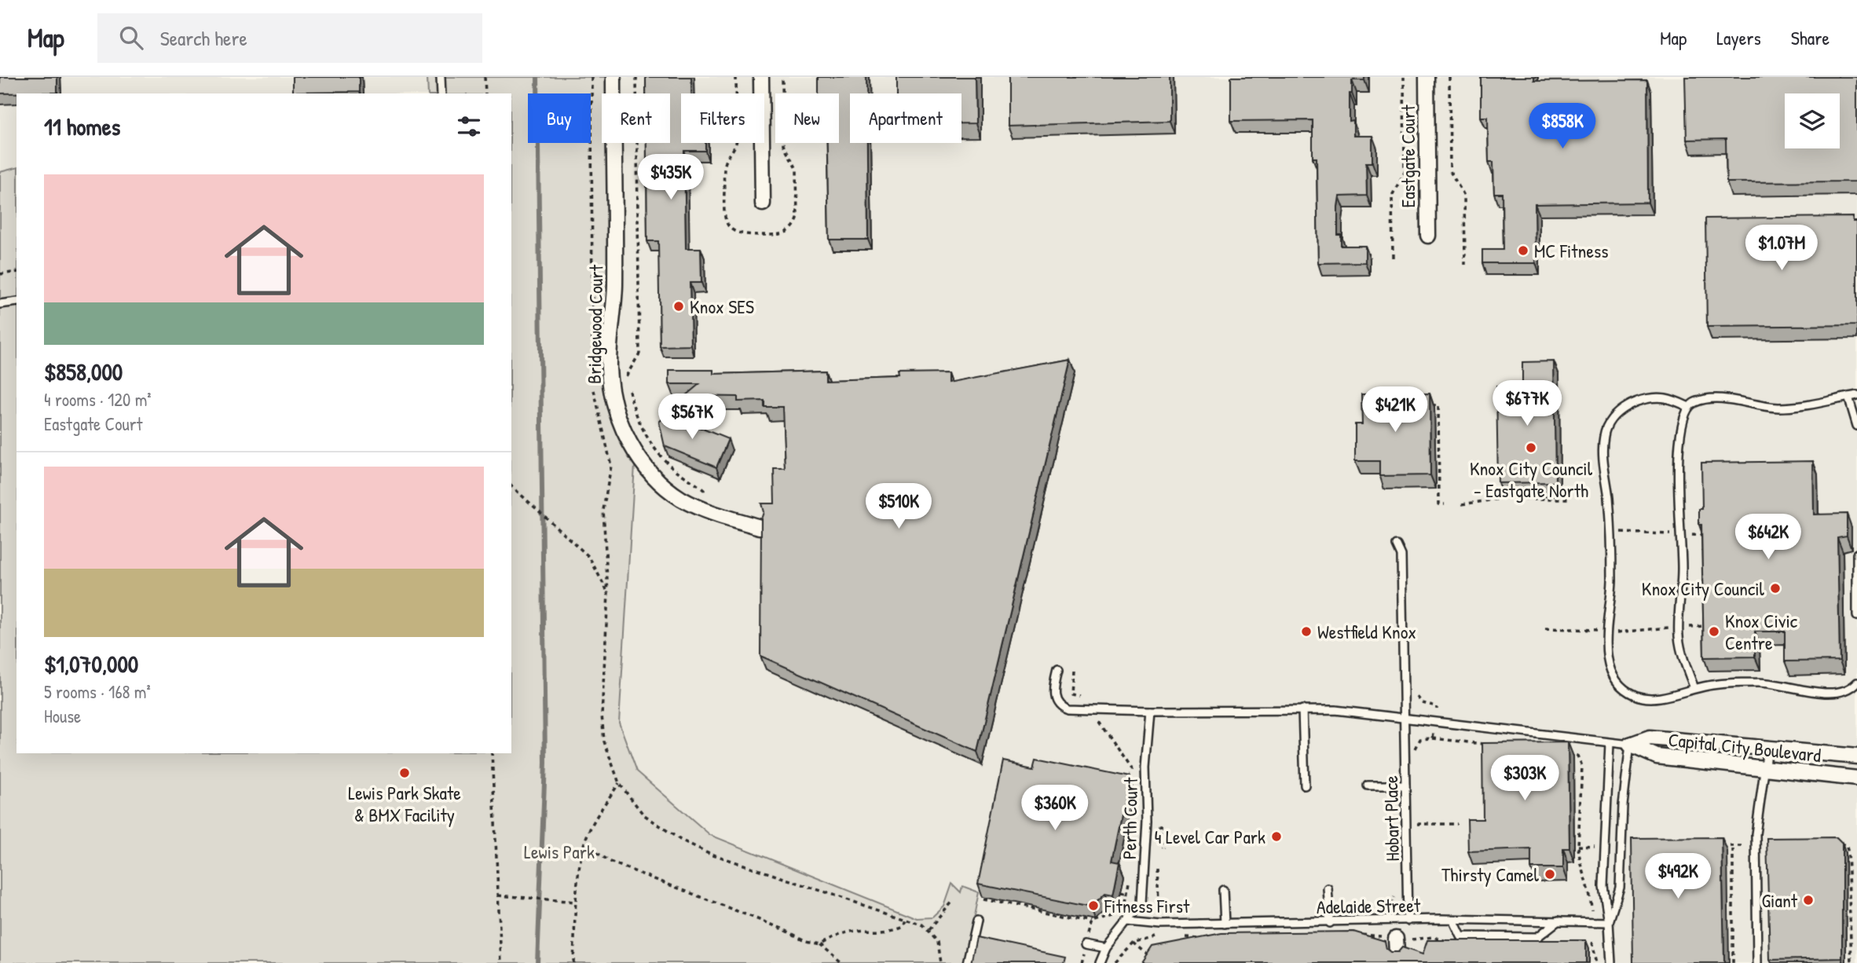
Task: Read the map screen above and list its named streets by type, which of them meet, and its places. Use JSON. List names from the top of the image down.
{
  "streets": {
    "street": ["Eastgate Court", "Bridgewood Court", "Capital City Boulevard"],
    "lane": ["Perth Court", "Hobart Place", "Adelaide Street"]
  },
  "crossings": [
    ["Hobart Place", "Adelaide Street"]
  ],
  "parks": ["Lewis Park"],
  "places": [
    "MC Fitness",
    "Knox SES",
    "Knox City Council - Eastgate North",
    "Knox City Council",
    "Westfield Knox",
    "Knox Civic Centre",
    "Lewis Park Skate & BMX Facility",
    "4 Level Car Park",
    "Thirsty Camel",
    "Giant",
    "Fitness First"
  ],
  "page": {
    "header": "Map",
    "search": "Search here",
    "nav": ["Map", "Layers", "Share"],
    "chip": [
      "Buy",
      "Rent",
      "Filters",
      "New",
      "Apartment"
    ],
    "heading": "11 homes",
    "price": [
      "$858K",
      "$435K",
      "$1.07M",
      "$677K",
      "$421K",
      "$567K",
      "$510K",
      "$642K",
      "$303K",
      "$360K",
      "$492K"
    ],
    "list": [
      {
        "name": "$858,000",
        "note": "4 rooms · 120 m² · Eastgate Court"
      },
      {
        "name": "$1,070,000",
        "note": "5 rooms · 168 m² · House"
      }
    ]
  }
}
